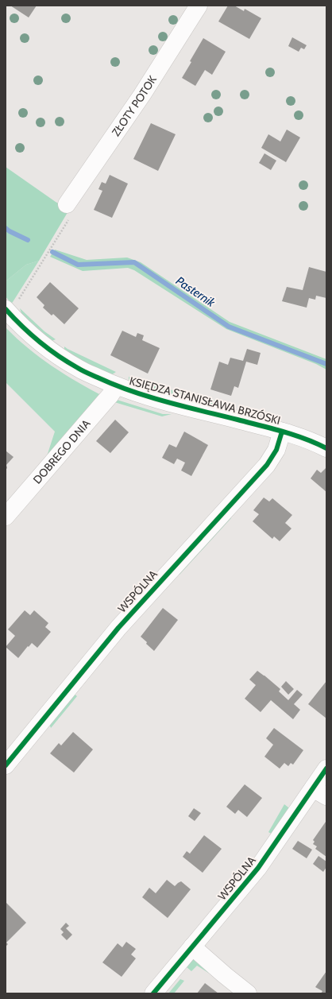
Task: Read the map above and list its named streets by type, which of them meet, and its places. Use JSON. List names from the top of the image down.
{
  "streets": {
    "street": [
      "ZŁOTY POTOK",
      "KSIĘDZA STANISŁAWA BRZÓSKI",
      "DOBREGO DNIA",
      "WSPÓLNA"
    ]
  },
  "crossings": [
    ["KSIĘDZA STANISŁAWA BRZÓSKI", "DOBREGO DNIA"],
    ["KSIĘDZA STANISŁAWA BRZÓSKI", "WSPÓLNA"]
  ],
  "water": ["Pasternik"]
}
